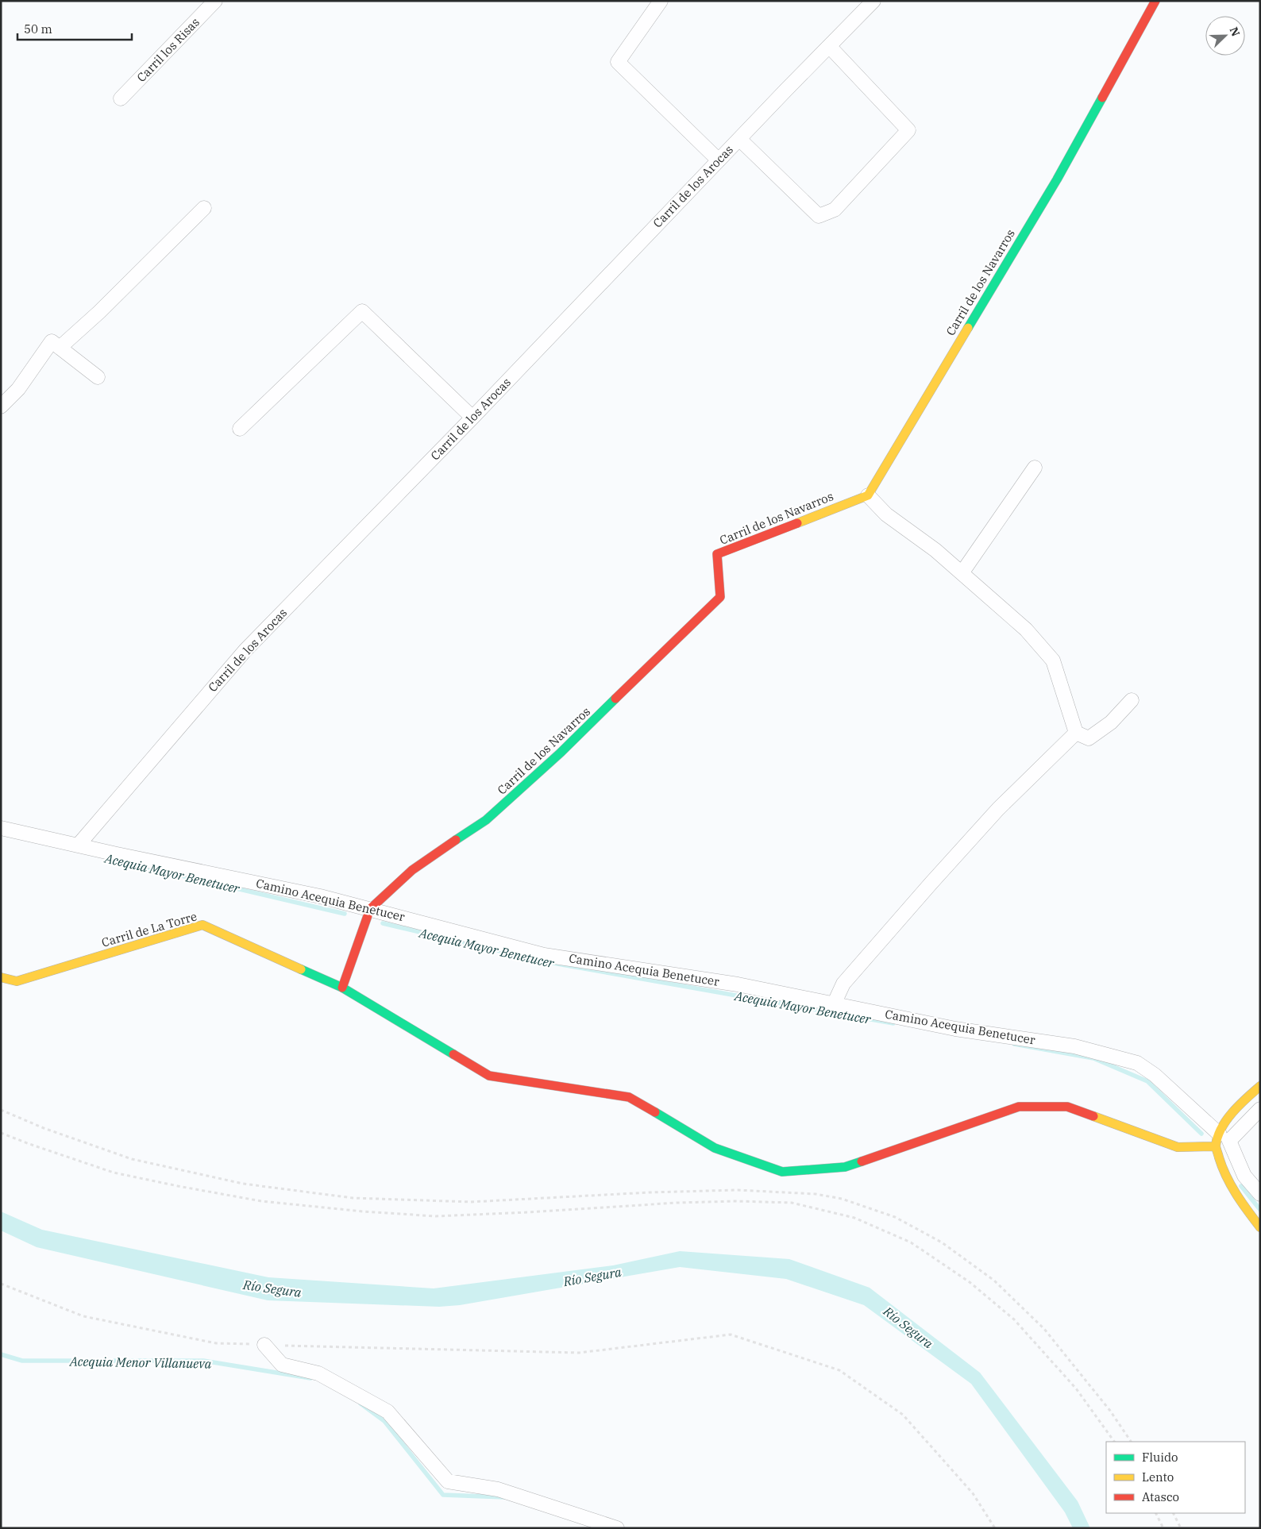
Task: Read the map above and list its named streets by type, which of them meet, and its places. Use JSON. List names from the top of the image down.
{
  "streets": {
    "street": [
      "Carril los Risas",
      "Carril de los Arocas",
      "Carril de los Navarros",
      "Camino Acequia Benetucer",
      "Carril de La Torre"
    ]
  },
  "crossings": [
    ["Carril de los Arocas", "Camino Acequia Benetucer"],
    ["Carril de los Navarros", "Camino Acequia Benetucer"],
    ["Carril de los Navarros", "Carril de La Torre"],
    ["Camino Acequia Benetucer", "Carril de La Torre"]
  ],
  "water": ["Acequia Mayor Benetucer", "Río Segura", "Acequia Menor Villanueva"],
  "legend": ["Fluido", "Lento", "Atasco"],
  "scale_bar": "50 m",
  "north": "top right"
}
